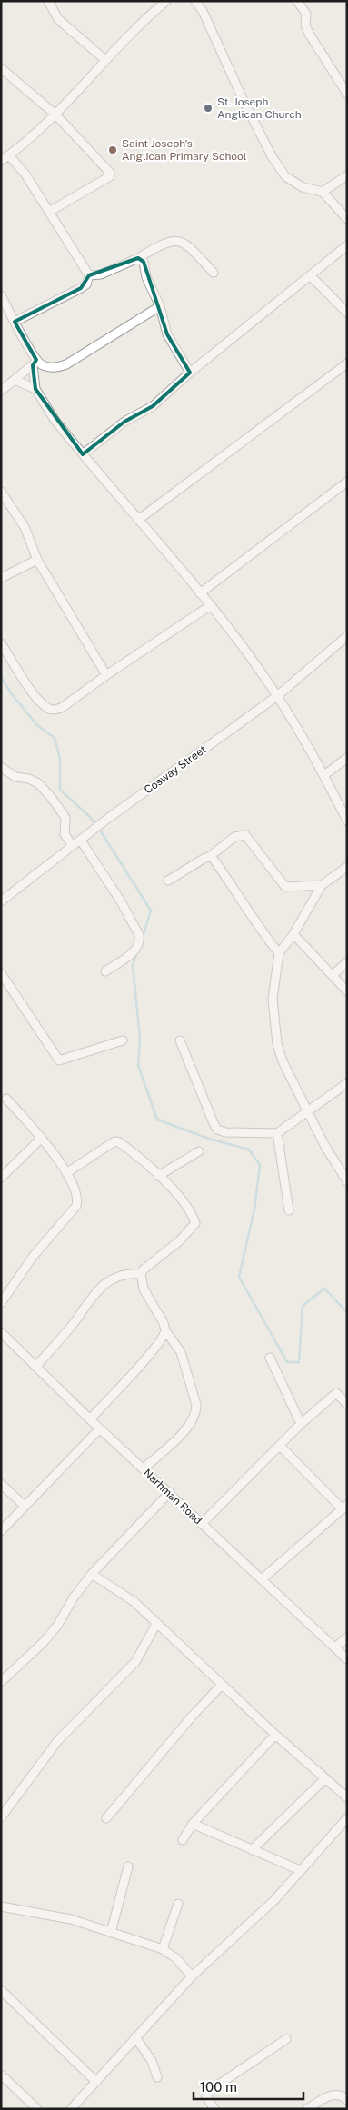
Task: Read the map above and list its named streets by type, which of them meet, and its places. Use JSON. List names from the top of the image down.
{
  "streets": {
    "street": ["Cosway Street", "Narhman Road"]
  },
  "places": ["St. Joseph Anglican Church", "Saint Joseph's Anglican Primary School"],
  "scale_bar": "100 m"
}
